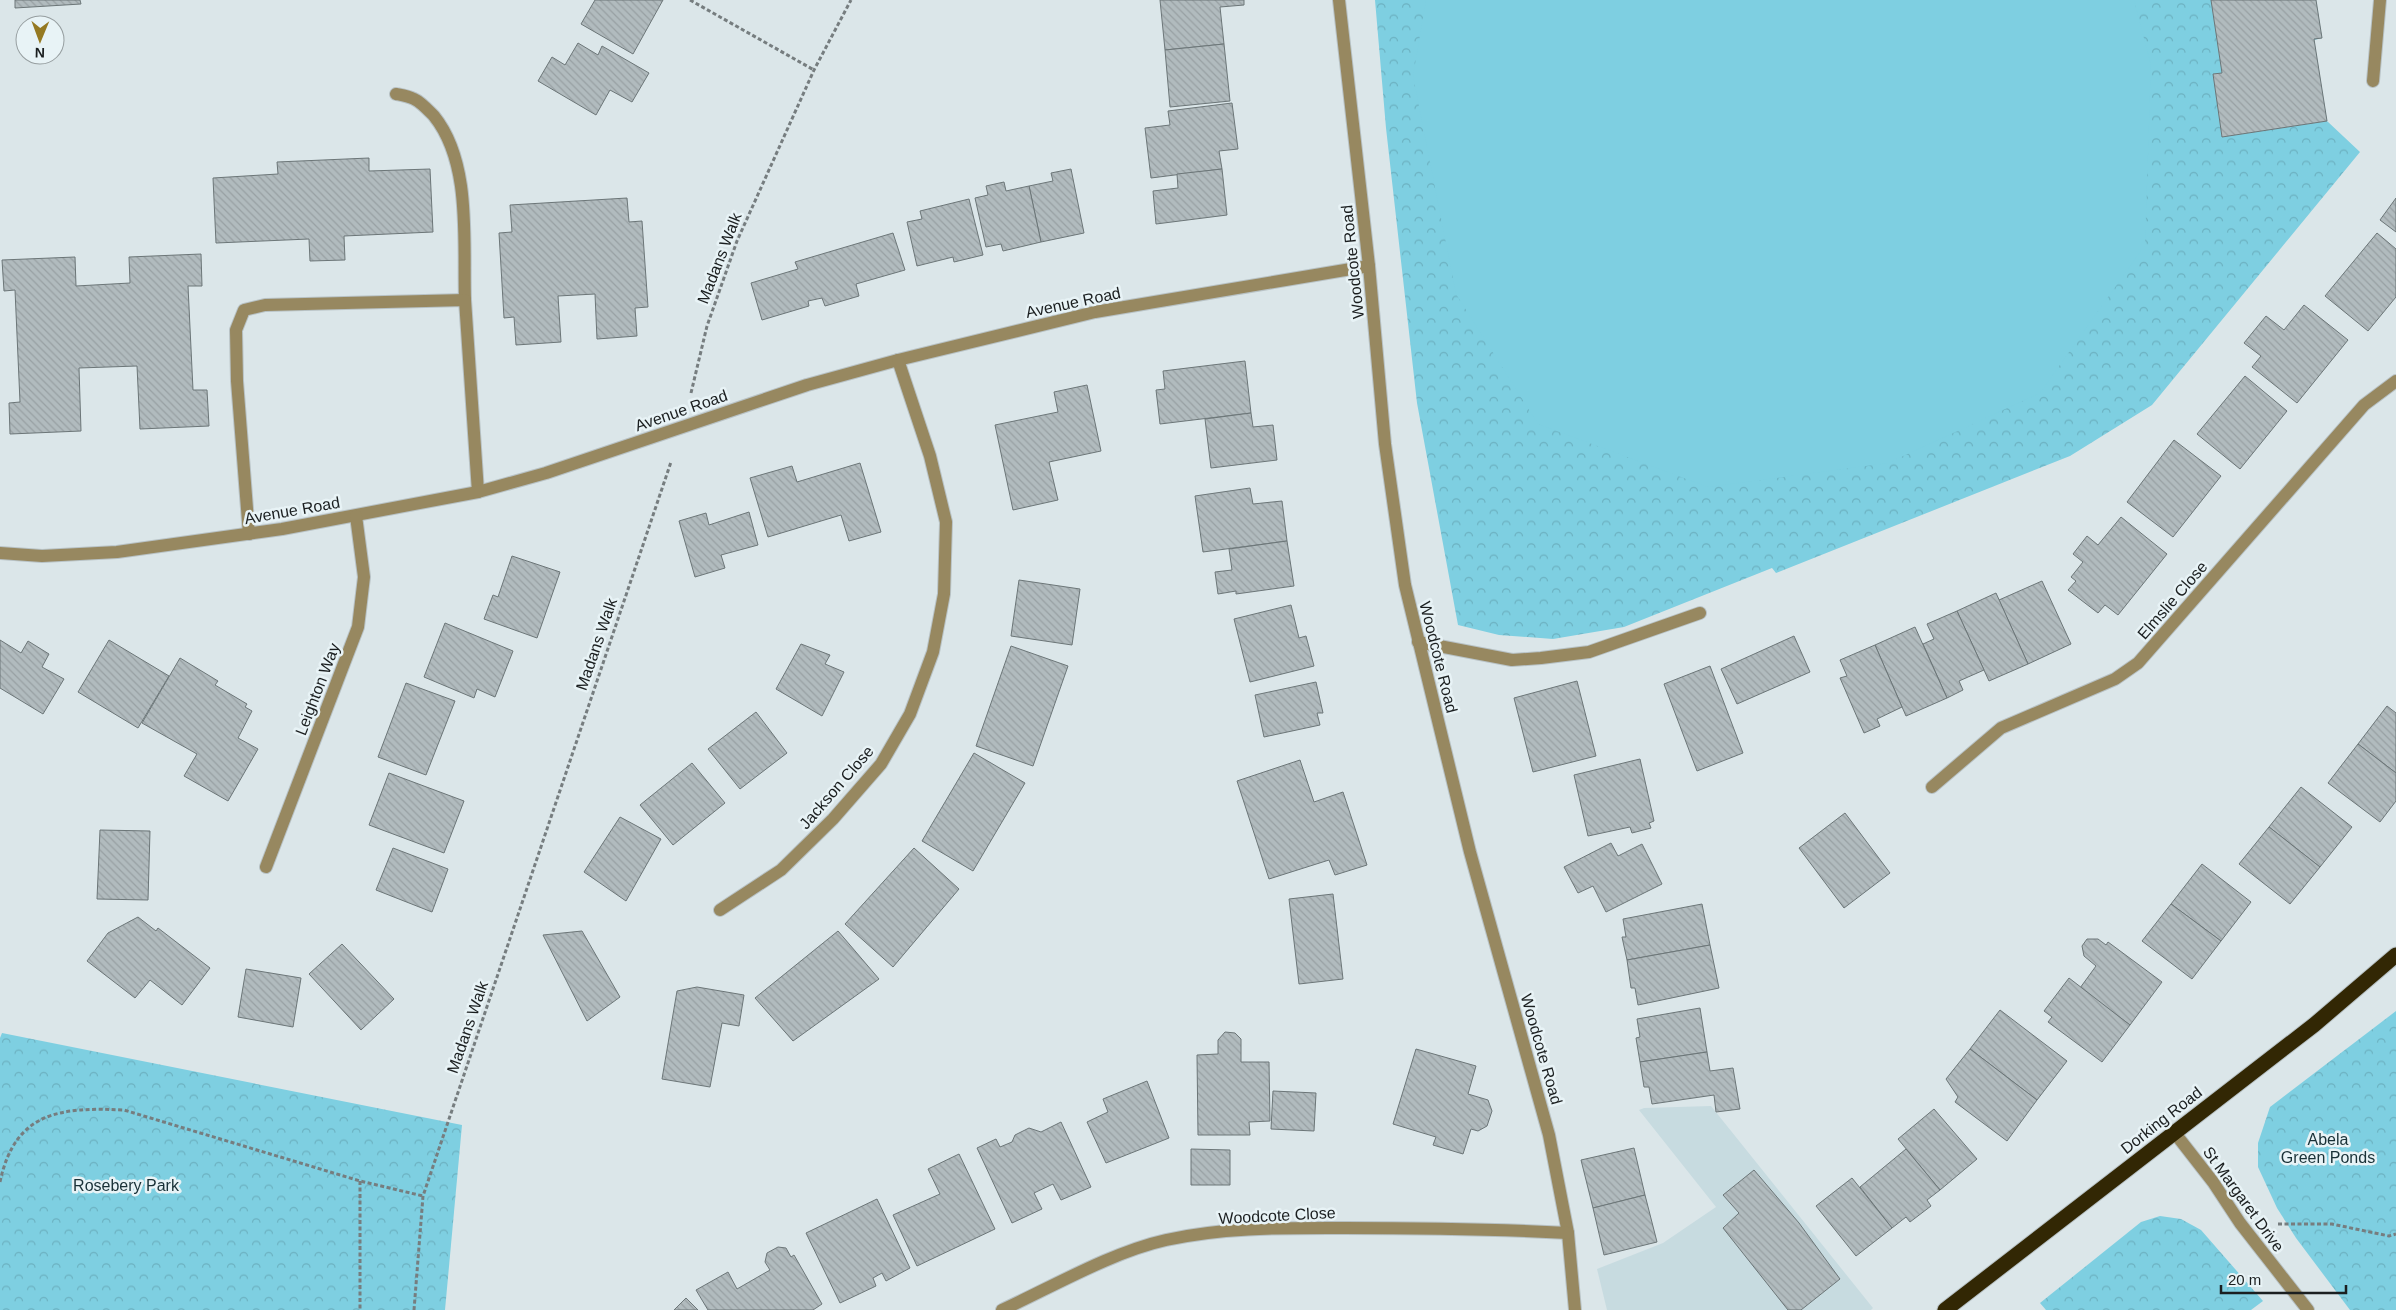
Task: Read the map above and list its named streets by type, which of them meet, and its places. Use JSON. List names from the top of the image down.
{
  "streets": {
    "highway": ["Dorking Road"],
    "street": [
      "Woodcote Road",
      "Avenue Road",
      "Elmslie Close",
      "Leighton Way",
      "Jackson Close",
      "St Margaret Drive",
      "Woodcote Close"
    ],
    "path": ["Madans Walk"]
  },
  "crossings": [
    ["Madans Walk", "Avenue Road"],
    ["Woodcote Road", "Avenue Road"],
    ["Woodcote Road", "Woodcote Close"],
    ["Avenue Road", "Leighton Way"],
    ["Avenue Road", "Jackson Close"],
    ["Dorking Road", "St Margaret Drive"]
  ],
  "parks": ["Abela Green Ponds", "Rosebery Park"],
  "scale_bar": "20 m",
  "north": "bottom"
}
